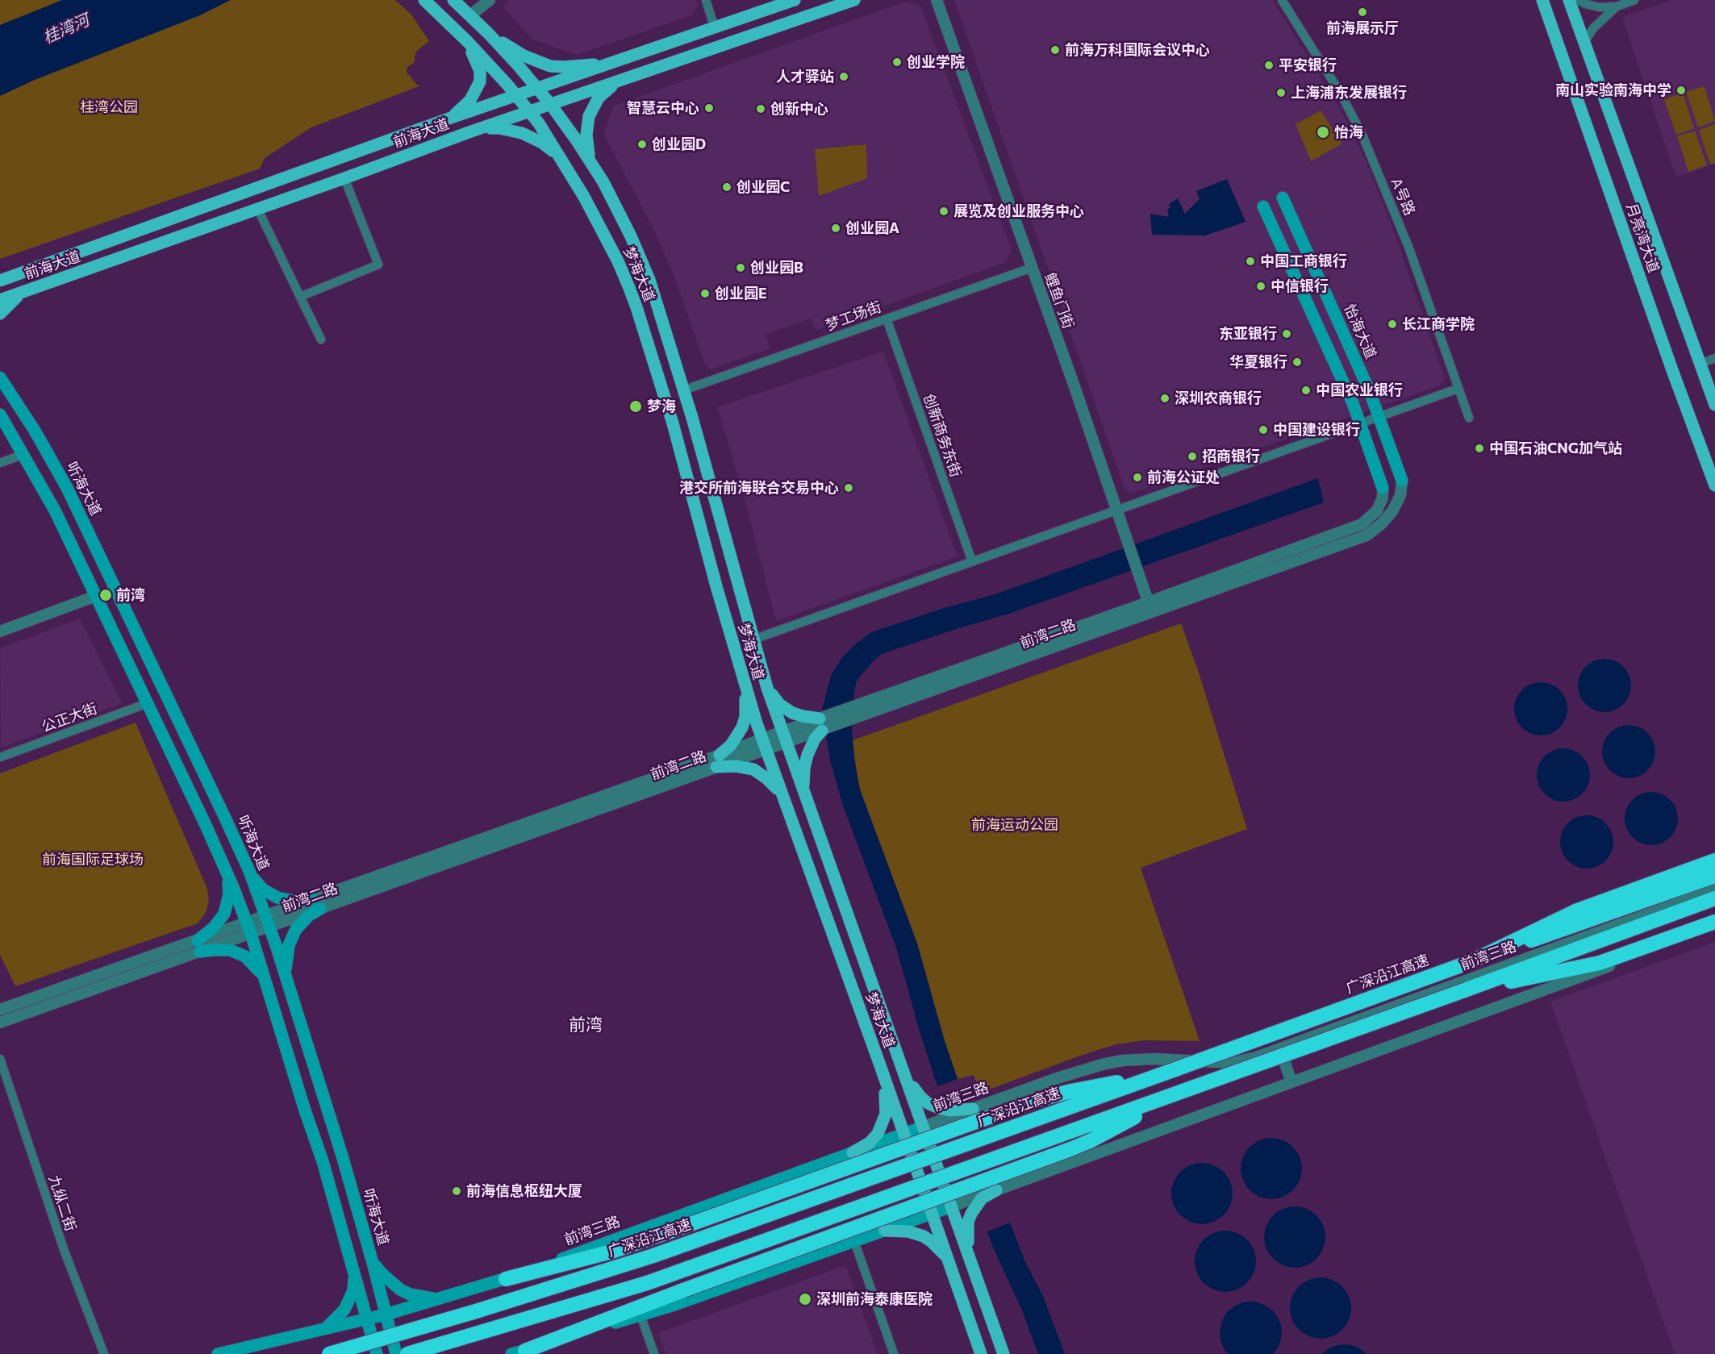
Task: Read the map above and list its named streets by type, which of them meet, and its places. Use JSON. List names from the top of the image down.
{
  "streets": {
    "highway": ["广深沿江高速"],
    "main road": [
      "前海大道",
      "月亮湾大道",
      "梦海大道",
      "怡海大道",
      "听海大道",
      "前湾三路"
    ],
    "street": [
      "A号路",
      "鲤鱼门街",
      "梦工场街",
      "创新商务东街",
      "前湾二路",
      "公正大街",
      "九纵二街"
    ]
  },
  "crossings": [
    ["前海大道", "梦海大道"],
    ["梦海大道", "梦工场街"],
    ["梦海大道", "前湾二路"],
    ["梦海大道", "前湾三路"],
    ["鲤鱼门街", "梦工场街"],
    ["鲤鱼门街", "前湾二路"],
    ["梦工场街", "创新商务东街"],
    ["怡海大道", "前湾二路"],
    ["听海大道", "前湾二路"],
    ["听海大道", "前湾三路"]
  ],
  "districts": ["前湾"],
  "water": ["桂湾河"],
  "parks": ["桂湾公园", "前海运动公园", "前海国际足球场"],
  "places": [
    "前海展示厅",
    "前海万科国际会议中心",
    "创业学院",
    "平安银行",
    "人才驿站",
    "南山实验南海中学",
    "上海浦东发展银行",
    "智慧云中心",
    "创新中心",
    "怡海",
    "创业园D",
    "创业园C",
    "展览及创业服务中心",
    "创业园A",
    "中国工商银行",
    "创业园B",
    "中信银行",
    "创业园E",
    "长江商学院",
    "东亚银行",
    "华夏银行",
    "中国农业银行",
    "深圳农商银行",
    "梦海",
    "中国建设银行",
    "中国石油CNG加气站",
    "招商银行",
    "前海公证处",
    "港交所前海联合交易中心",
    "前湾",
    "前海信息枢纽大厦",
    "深圳前海泰康医院"
  ]
}
